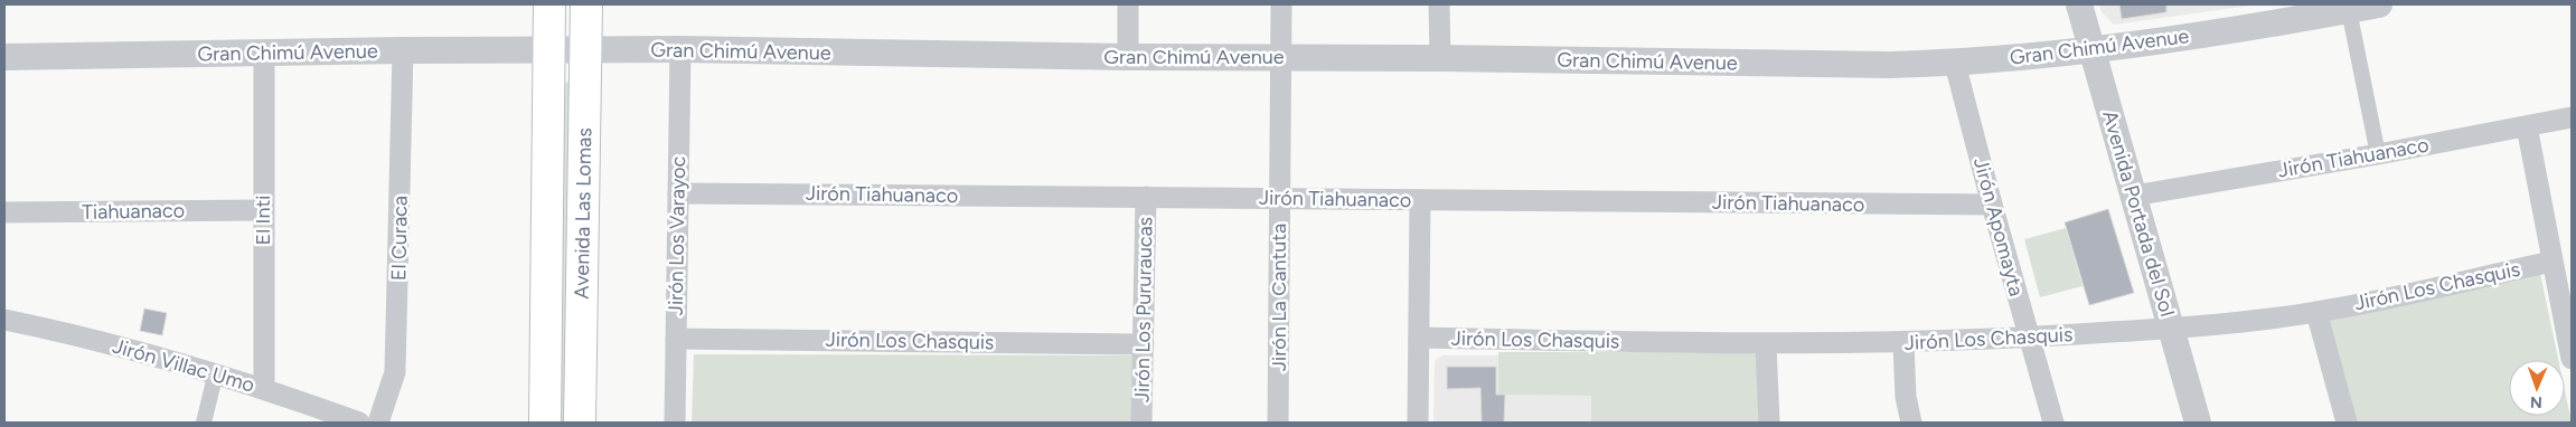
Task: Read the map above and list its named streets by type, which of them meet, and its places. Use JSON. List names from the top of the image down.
{
  "streets": {
    "main road": ["Avenida Las Lomas"],
    "street": [
      "Gran Chimú Avenue",
      "Jirón Tiahuanaco",
      "Tiahuanaco",
      "Avenida Portada del Sol",
      "El Inti",
      "Jirón Apomayta",
      "Jirón Los Varayoc",
      "El Curaca",
      "Jirón Los Chasquis",
      "Jirón La Cantuta",
      "Jirón Los Pururaucas",
      "Jirón Villac Umo"
    ]
  },
  "crossings": [
    ["Gran Chimú Avenue", "Avenida Las Lomas"],
    ["Gran Chimú Avenue", "Avenida Portada del Sol"],
    ["Gran Chimú Avenue", "El Inti"],
    ["Gran Chimú Avenue", "Jirón Apomayta"],
    ["Gran Chimú Avenue", "Jirón Los Varayoc"],
    ["Gran Chimú Avenue", "El Curaca"],
    ["Gran Chimú Avenue", "Jirón La Cantuta"],
    ["Jirón Tiahuanaco", "Avenida Portada del Sol"],
    ["Jirón Tiahuanaco", "Jirón Apomayta"],
    ["Jirón Tiahuanaco", "Jirón Los Varayoc"],
    ["Jirón Tiahuanaco", "Jirón La Cantuta"],
    ["Jirón Tiahuanaco", "Jirón Los Pururaucas"],
    ["Tiahuanaco", "El Inti"],
    ["Avenida Portada del Sol", "Jirón Los Chasquis"],
    ["El Inti", "Jirón Villac Umo"],
    ["Jirón Apomayta", "Jirón Los Chasquis"],
    ["Jirón Los Varayoc", "Jirón Los Chasquis"],
    ["Jirón Los Chasquis", "Jirón Los Pururaucas"]
  ],
  "north": "bottom"
}
